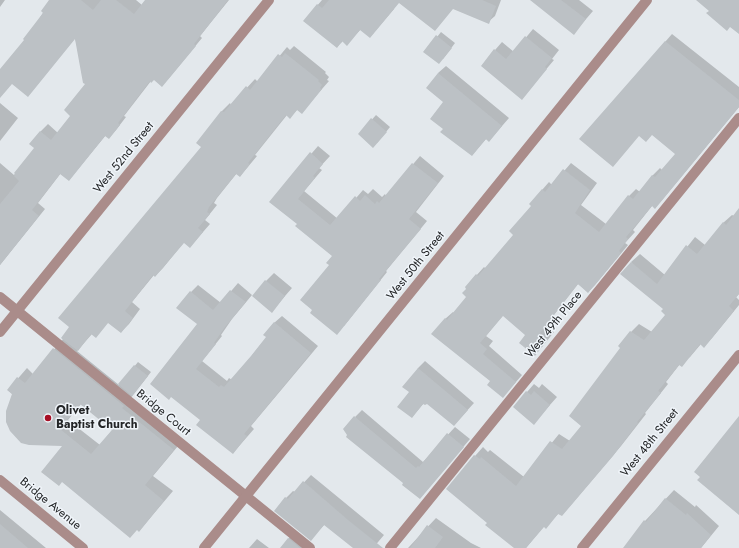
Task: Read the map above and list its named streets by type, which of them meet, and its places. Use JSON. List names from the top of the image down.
{
  "streets": {
    "street": [
      "West 52nd Street",
      "West 50th Street",
      "West 49th Place",
      "Bridge Court",
      "West 48th Street",
      "Bridge Avenue"
    ]
  },
  "crossings": [
    ["West 52nd Street", "Bridge Court"],
    ["West 50th Street", "Bridge Court"]
  ],
  "places": ["Olivet Baptist Church"]
}
